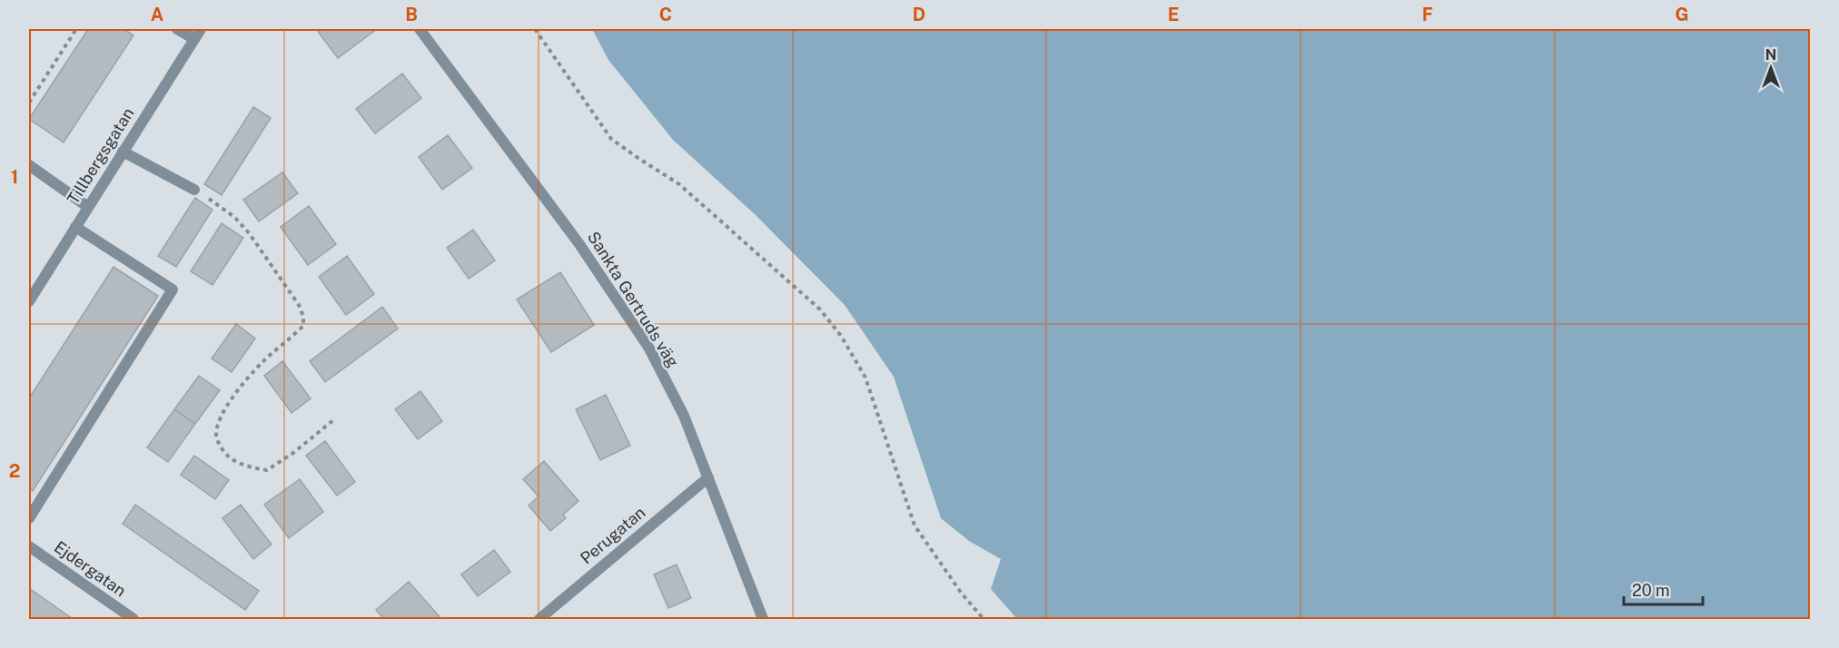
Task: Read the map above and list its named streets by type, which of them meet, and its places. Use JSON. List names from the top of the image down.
{
  "streets": {
    "street": [
      "Tillbergsgatan",
      "Sankta Gertruds väg",
      "Perugatan",
      "Ejdergatan"
    ]
  },
  "crossings": [
    ["Sankta Gertruds väg", "Perugatan"]
  ],
  "scale_bar": "20 m",
  "north": "top",
  "grid": {
    "columns": [
      "A",
      "B",
      "C",
      "D",
      "E",
      "F",
      "G"
    ],
    "rows": ["1", "2"]
  }
}
